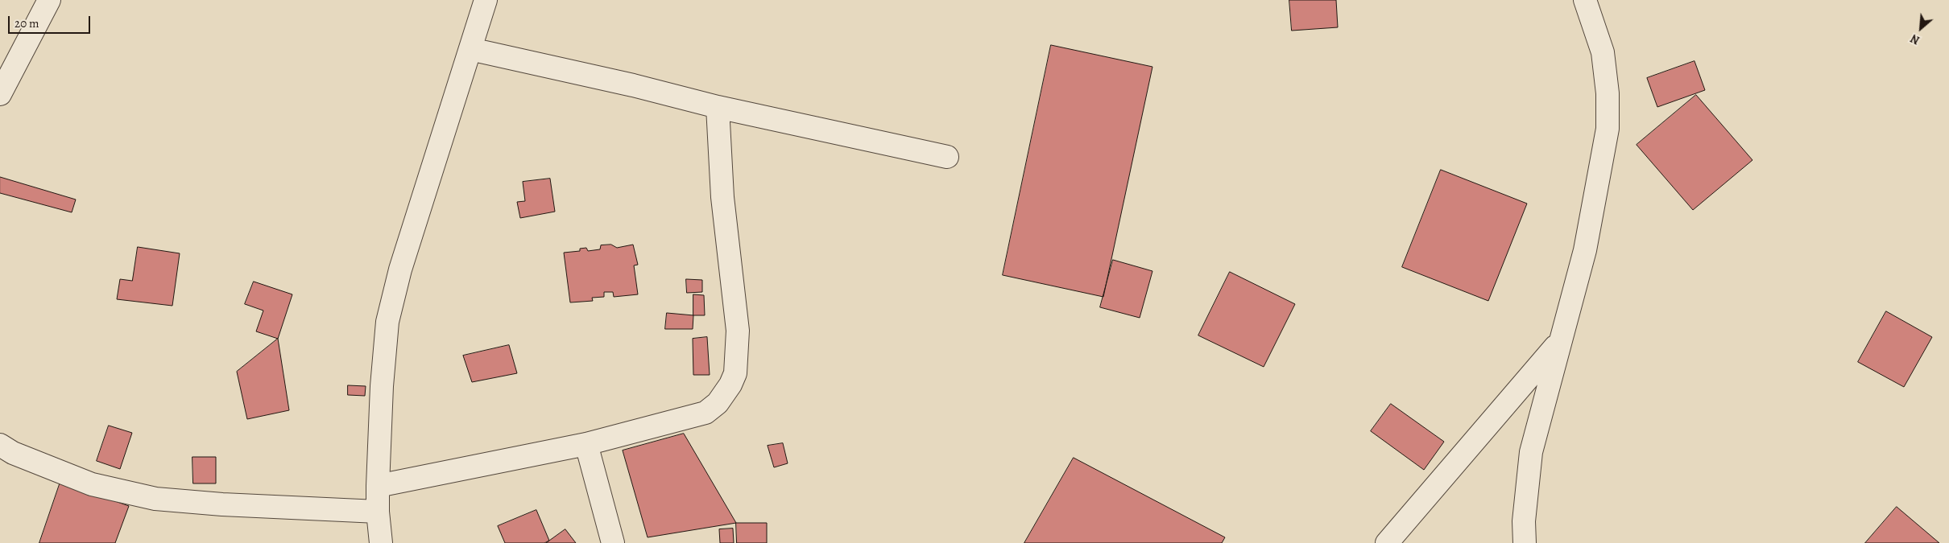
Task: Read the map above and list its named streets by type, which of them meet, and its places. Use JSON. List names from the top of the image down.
{
  "scale_bar": "20 m",
  "north": "bottom left"
}
